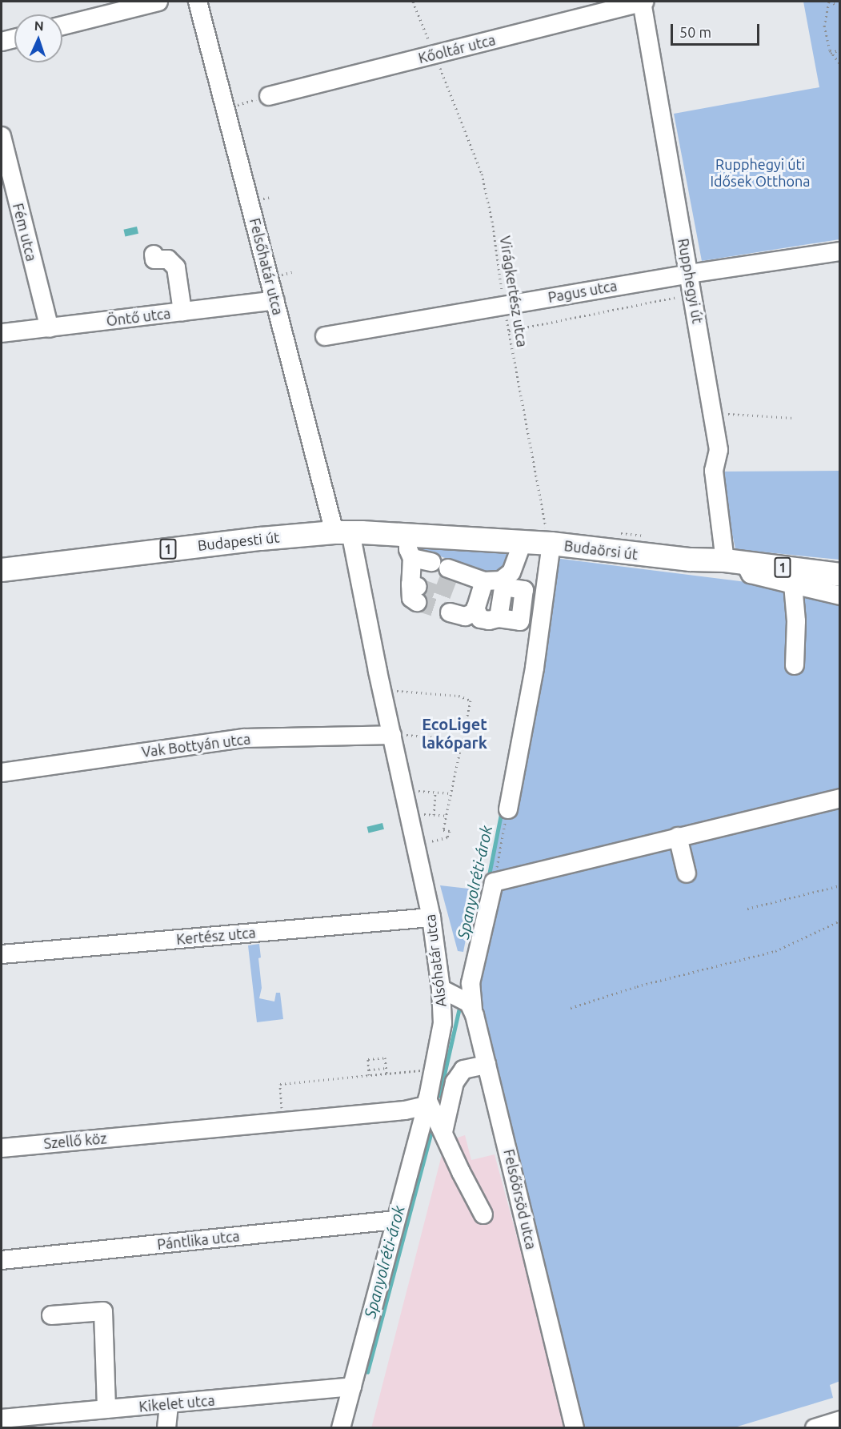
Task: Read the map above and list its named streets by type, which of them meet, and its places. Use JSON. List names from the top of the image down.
{
  "streets": {
    "main road": ["Budapesti út", "1", "Budaörsi út"],
    "street": [
      "Kőoltár utca",
      "Fém utca",
      "Felsőhatár utca",
      "Rupphegyi út",
      "Pagus utca",
      "Öntő utca",
      "Vak Bottyán utca",
      "Kertész utca",
      "Alsóhatár utca",
      "Szellő köz",
      "Felsőörsöd utca",
      "Pántlika utca",
      "Kikelet utca"
    ],
    "path": ["Virágkertész utca"]
  },
  "crossings": [
    ["Kőoltár utca", "Rupphegyi út"],
    ["Kőoltár utca", "Virágkertész utca"],
    ["Fém utca", "Öntő utca"],
    ["Felsőhatár utca", "Öntő utca"],
    ["Felsőhatár utca", "Budapesti út"],
    ["Felsőhatár utca", "Budaörsi út"],
    ["Felsőhatár utca", "Alsóhatár utca"],
    ["Rupphegyi út", "Pagus utca"],
    ["Rupphegyi út", "Budaörsi út"],
    ["Virágkertész utca", "Pagus utca"],
    ["Virágkertész utca", "Budaörsi út"],
    ["Budapesti út", "Budaörsi út"],
    ["Budapesti út", "Alsóhatár utca"],
    ["Budaörsi út", "Alsóhatár utca"],
    ["Vak Bottyán utca", "Alsóhatár utca"],
    ["Kertész utca", "Alsóhatár utca"],
    ["Alsóhatár utca", "Szellő köz"],
    ["Alsóhatár utca", "Felsőörsöd utca"],
    ["Alsóhatár utca", "Pántlika utca"],
    ["Alsóhatár utca", "Kikelet utca"]
  ],
  "districts": ["EcoLiget lakópark"],
  "water": ["Spanyolréti-árok"],
  "parks": ["Rupphegyi úti Idősek Otthona"],
  "scale_bar": "50 m",
  "north": "top"
}
